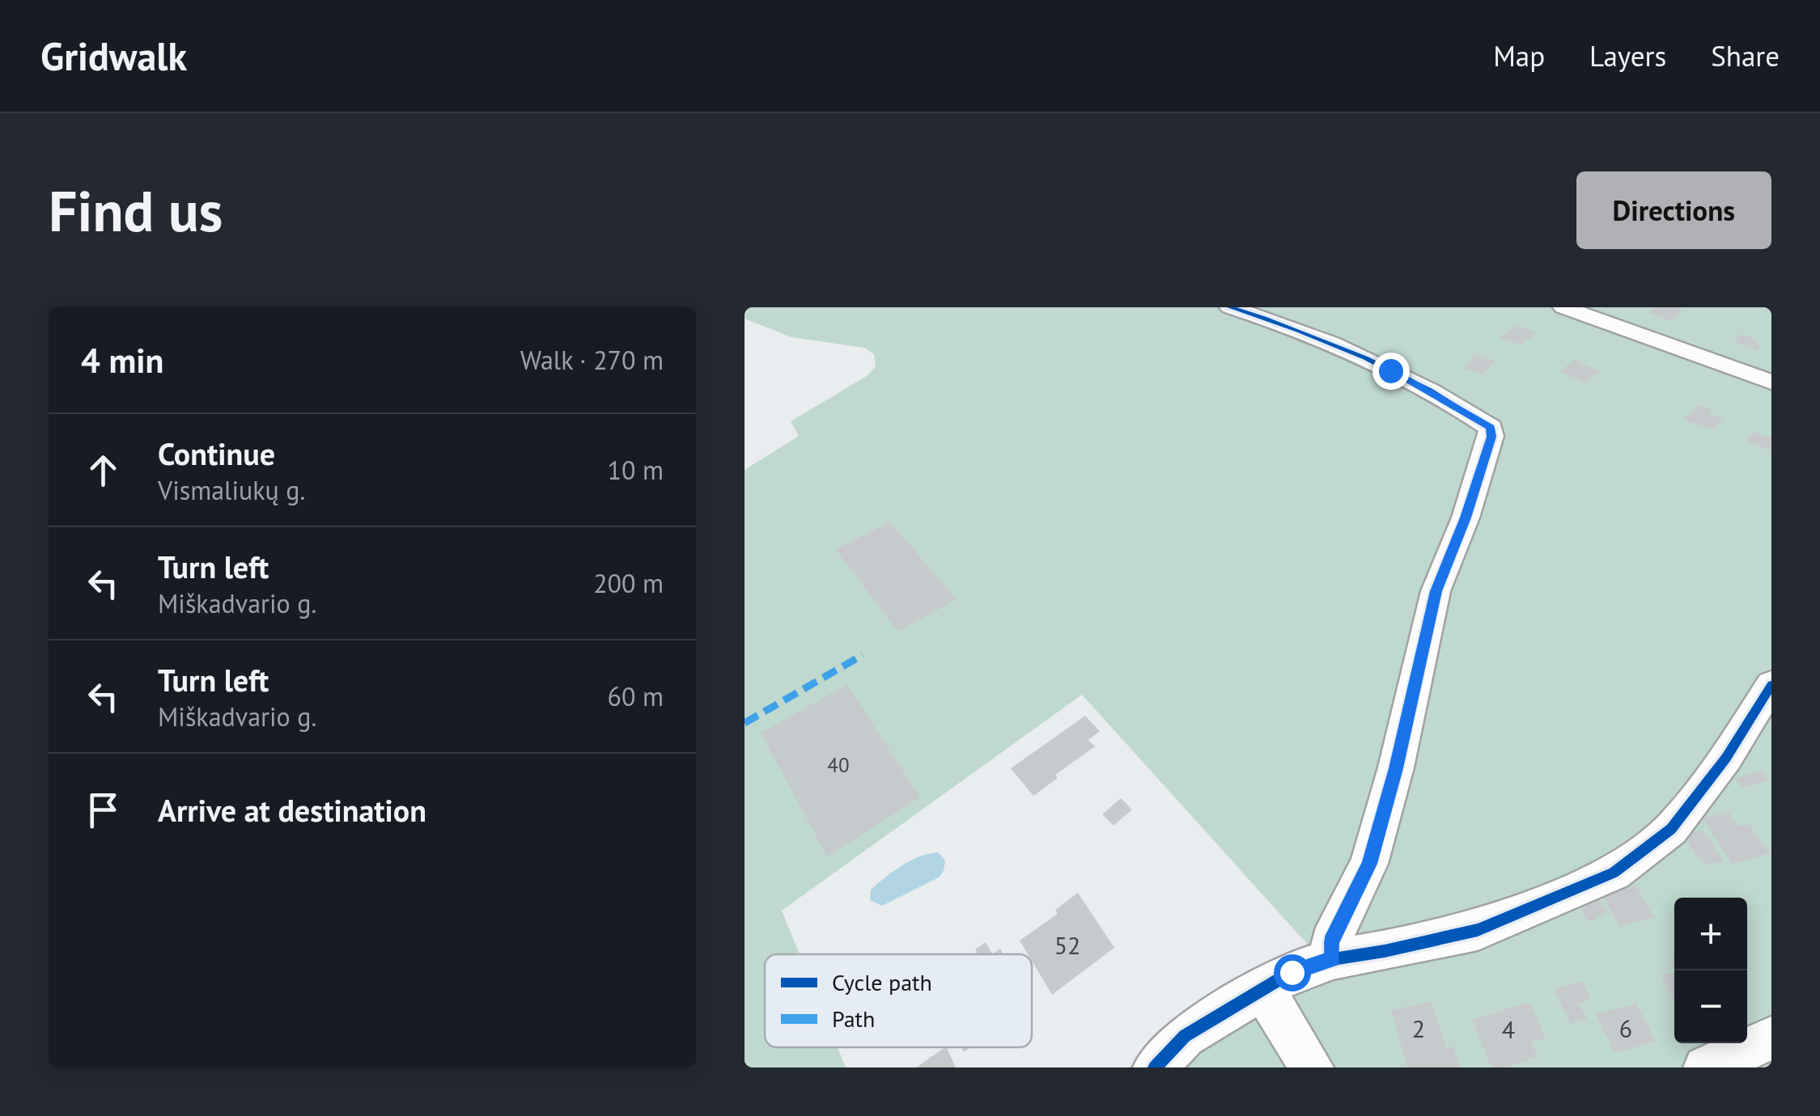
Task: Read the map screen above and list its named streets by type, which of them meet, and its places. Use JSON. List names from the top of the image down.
{
  "house_numbers": [
    "40",
    "52",
    "2",
    "6",
    "4"
  ],
  "legend": ["Cycle path", "Path"],
  "page": {
    "header": "Gridwalk",
    "nav": ["Map", "Layers", "Share"],
    "buttons": "Directions",
    "title": "Find us",
    "heading": ["4 min", "Walk · 270 m"],
    "list": [
      ["Continue", "Vismaliukų g.", "10 m"],
      ["Turn left", "Miškadvario g.", "200 m"],
      ["Turn left", "Miškadvario g.", "60 m"],
      "Arrive at destination"
    ],
    "map_buttons": ["+", "−"]
  }
}
